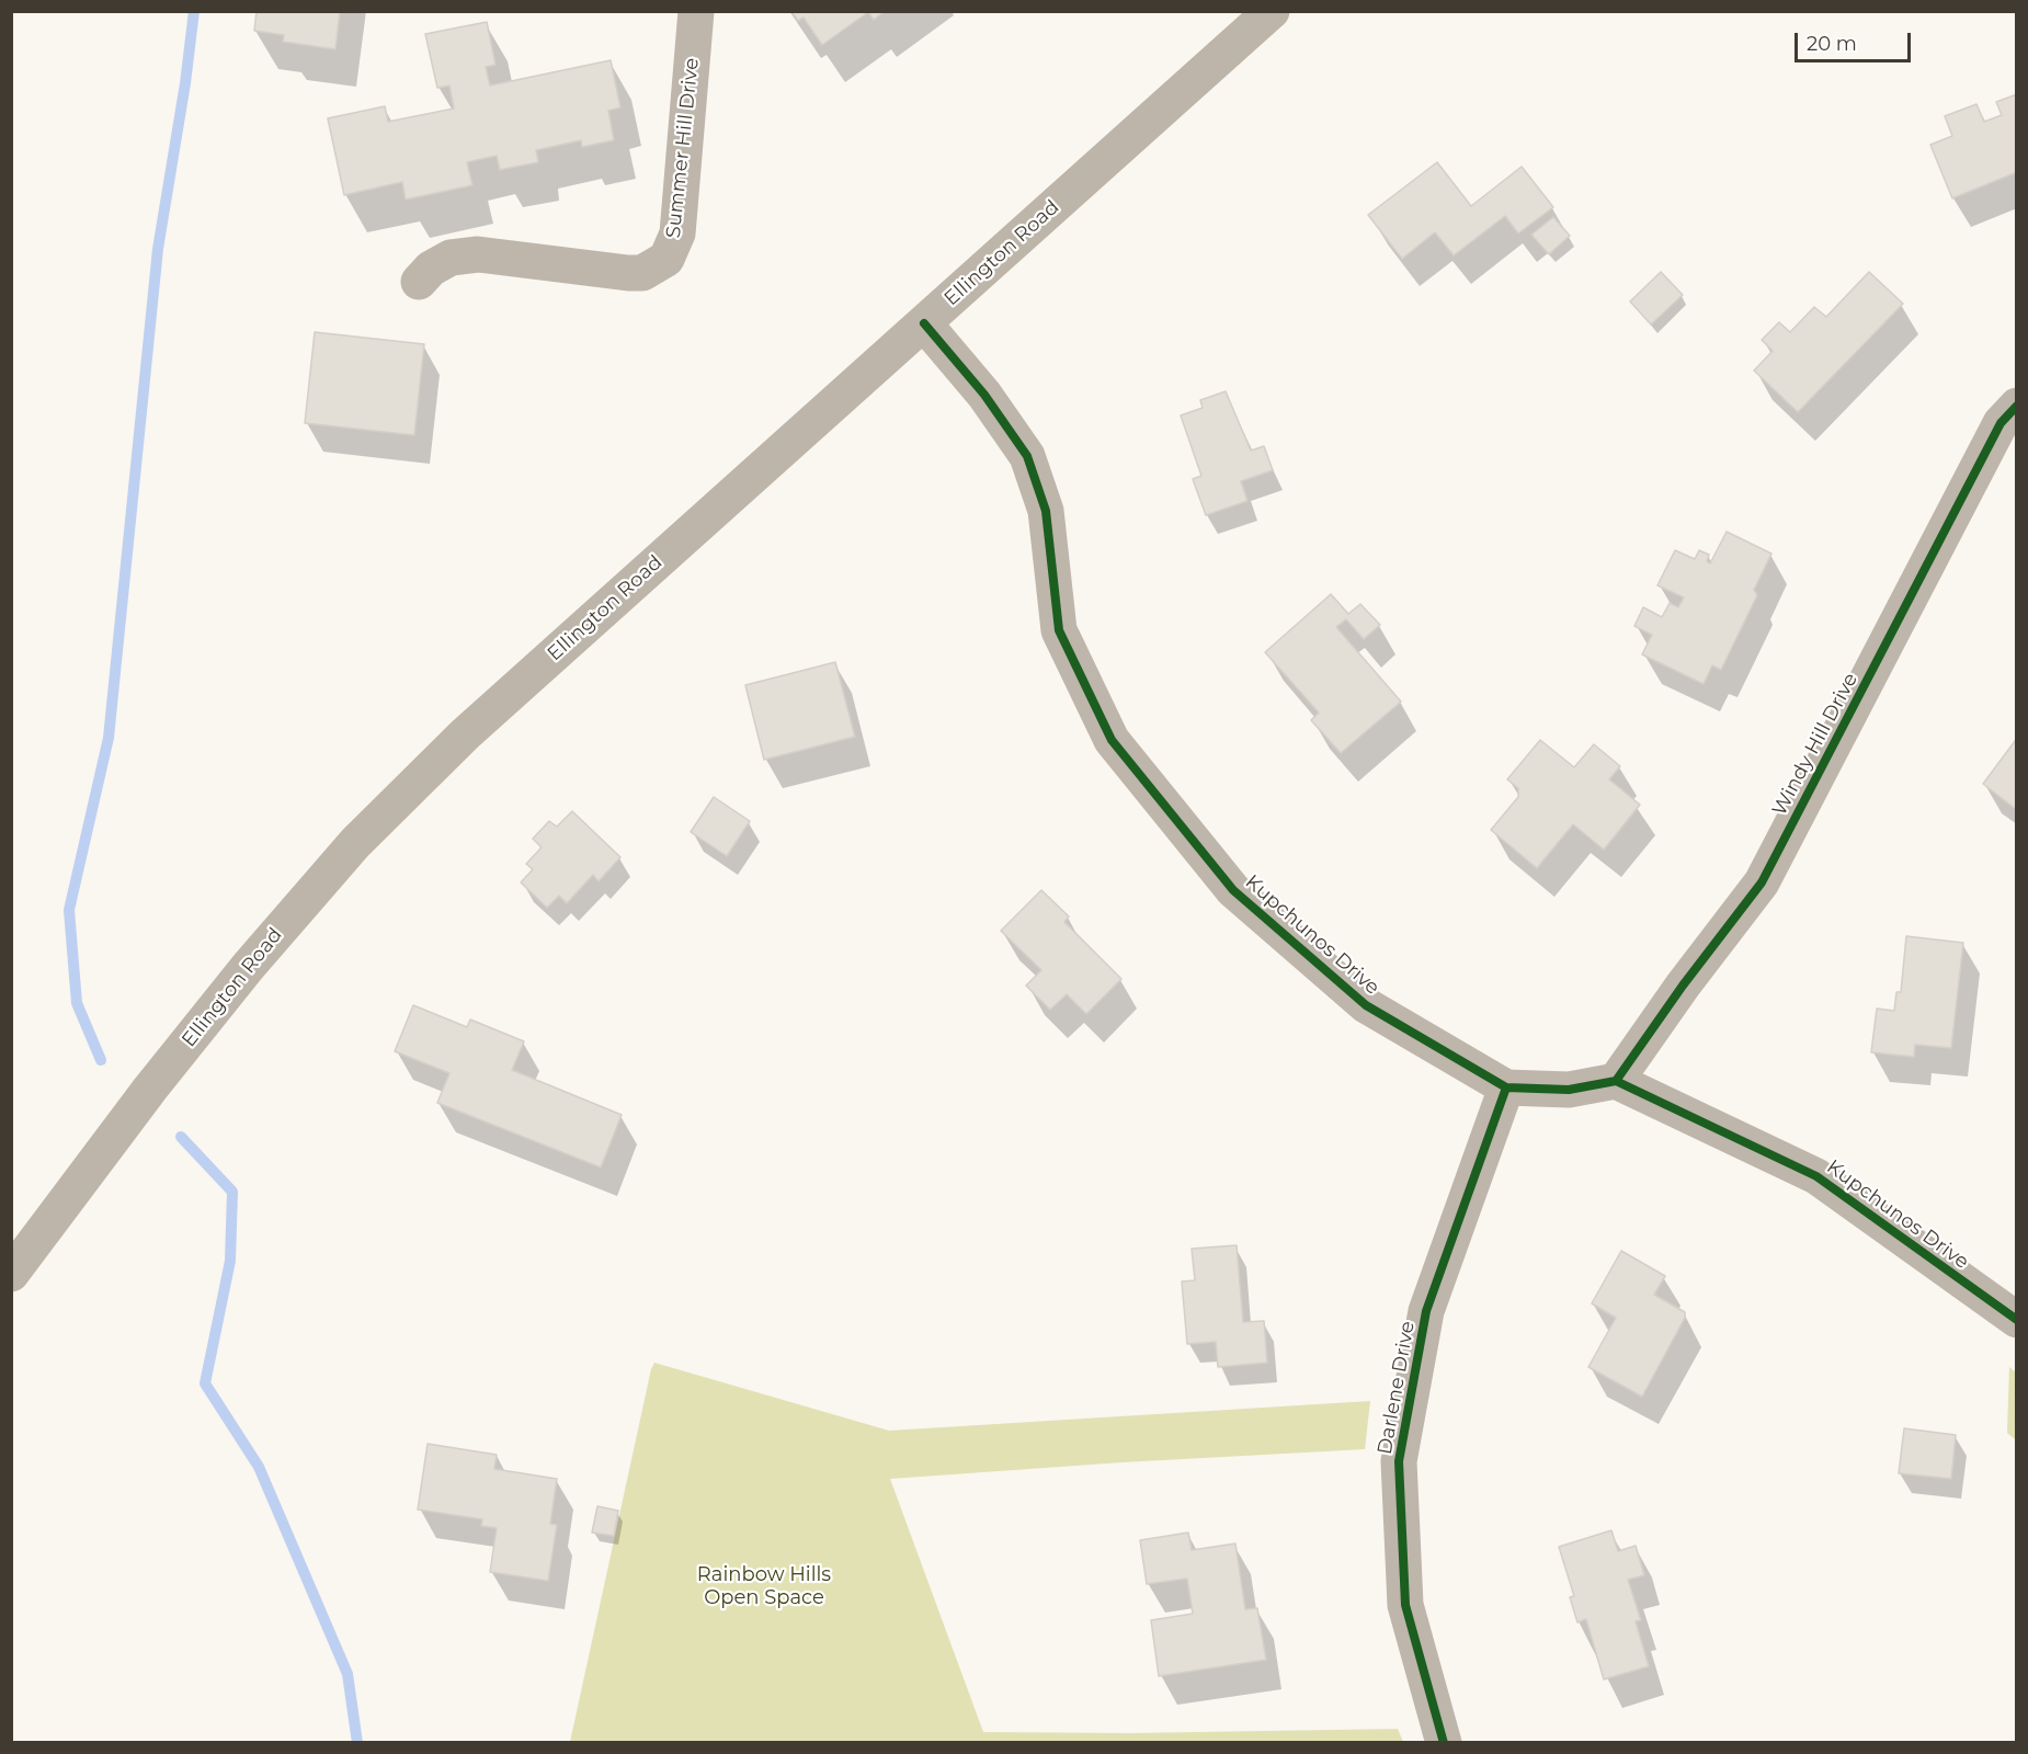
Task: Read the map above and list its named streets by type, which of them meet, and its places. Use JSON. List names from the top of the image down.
{
  "streets": {
    "main road": ["Ellington Road"],
    "street": [
      "Summer Hill Drive",
      "Windy Hill Drive",
      "Kupchunos Drive",
      "Darlene Drive"
    ]
  },
  "crossings": [
    ["Ellington Road", "Kupchunos Drive"],
    ["Windy Hill Drive", "Kupchunos Drive"],
    ["Kupchunos Drive", "Darlene Drive"]
  ],
  "parks": ["Rainbow Hills Open Space"],
  "scale_bar": "20 m"
}
